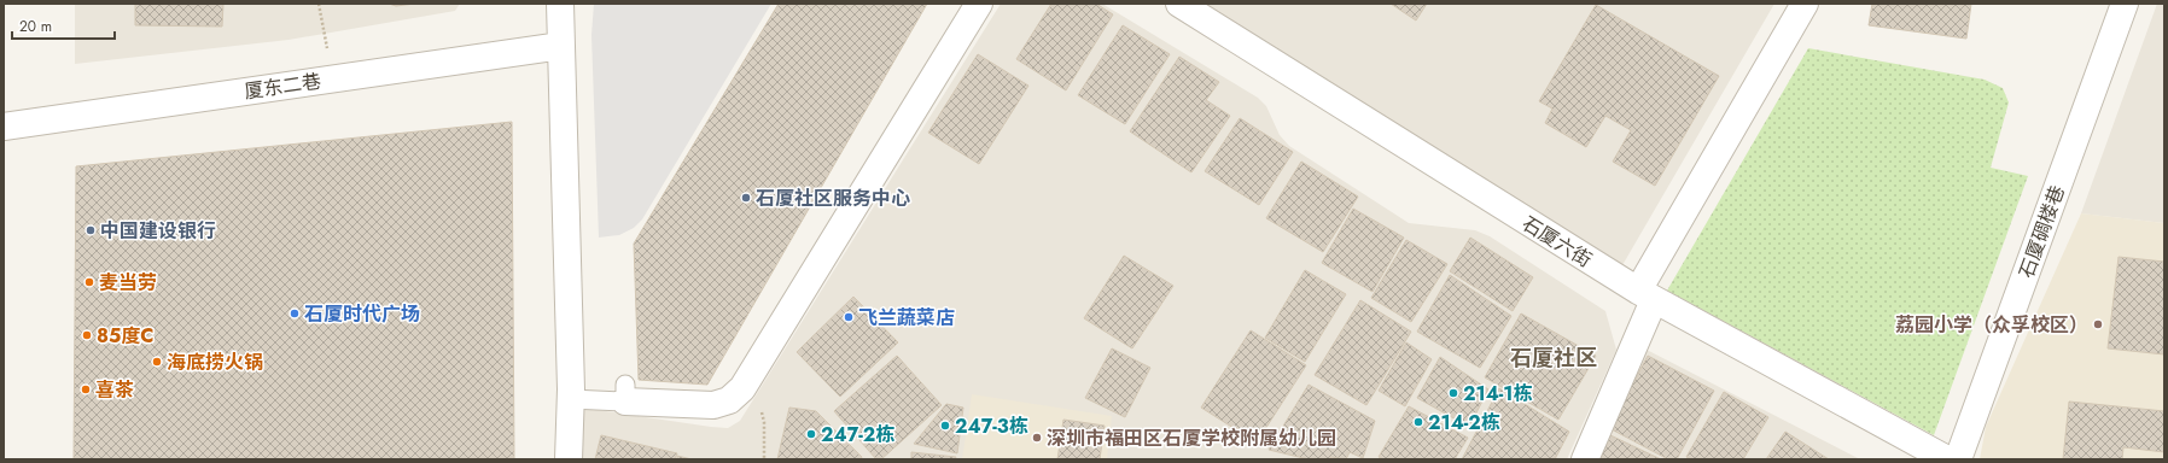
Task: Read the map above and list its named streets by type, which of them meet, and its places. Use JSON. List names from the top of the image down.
{
  "streets": {
    "street": ["厦东二巷", "石厦碉楼巷", "石厦六街"]
  },
  "districts": ["石厦社区"],
  "places": [
    "石厦社区服务中心",
    "中国建设银行",
    "麦当劳",
    "石厦时代广场",
    "飞兰蔬菜店",
    "荔园小学（众孚校区）",
    "85度C",
    "海底捞火锅",
    "喜茶",
    "214-1栋",
    "214-2栋",
    "247-3栋",
    "247-2栋",
    "深圳市福田区石厦学校附属幼儿园"
  ],
  "scale_bar": "20 m"
}
